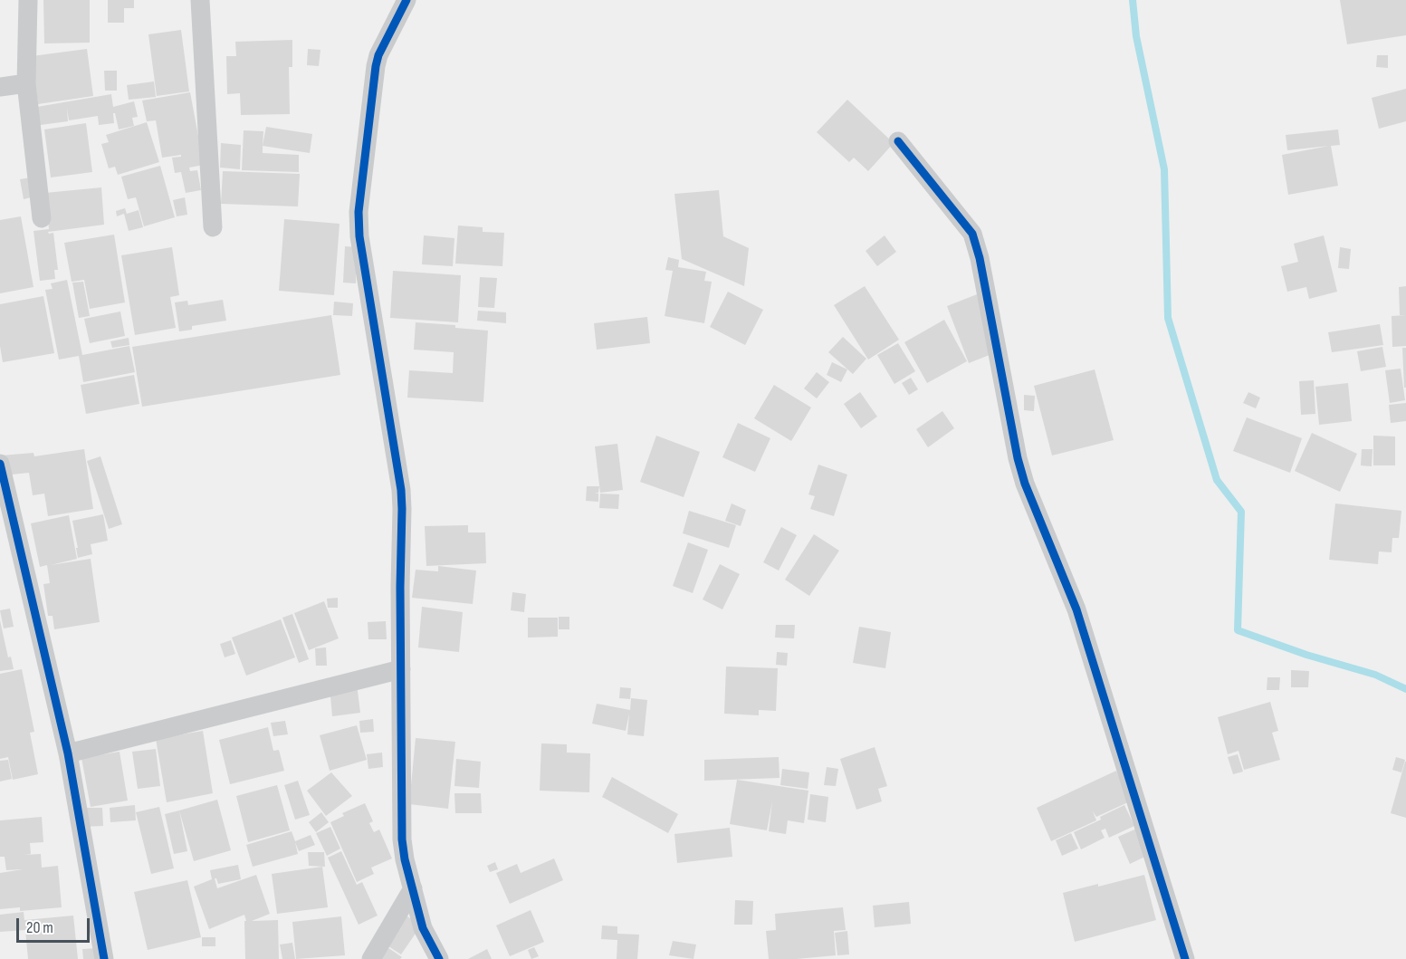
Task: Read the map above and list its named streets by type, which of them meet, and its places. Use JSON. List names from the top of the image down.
{
  "scale_bar": "20 m"
}
